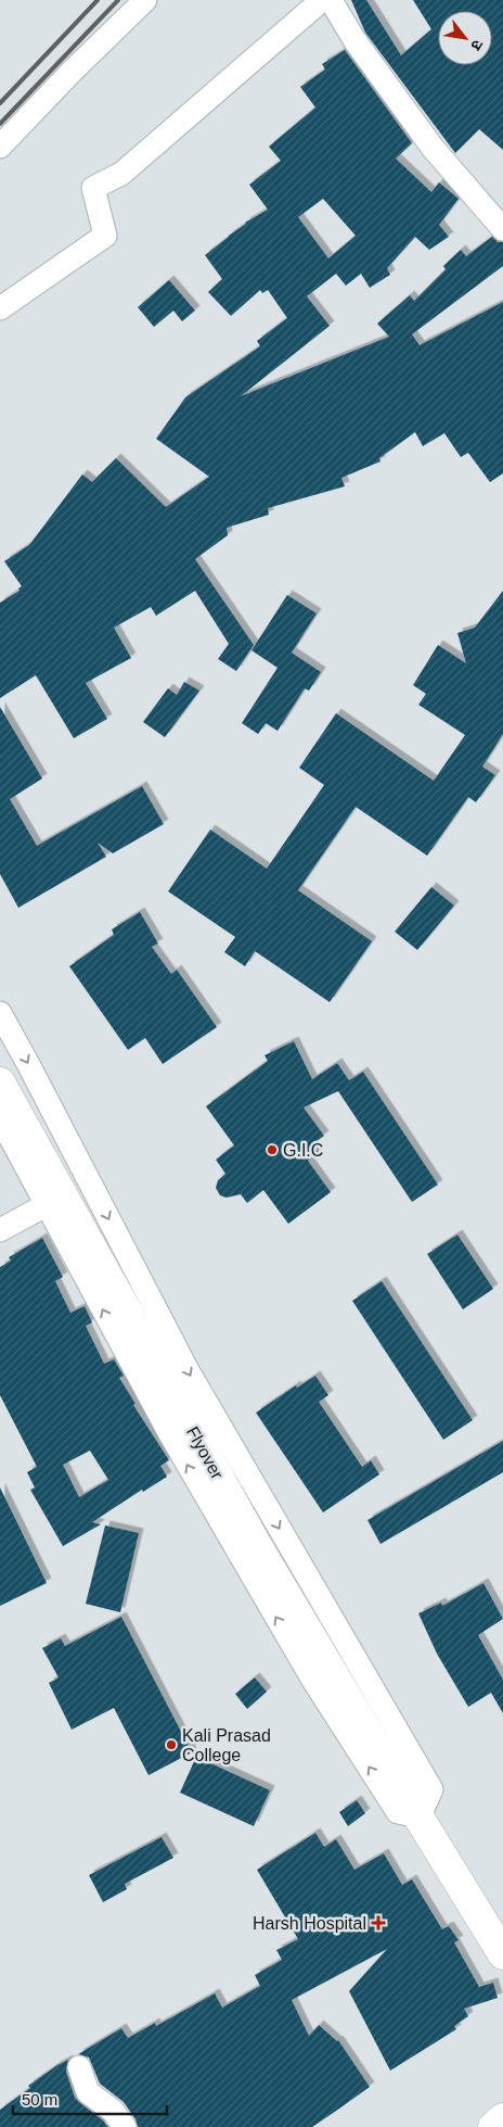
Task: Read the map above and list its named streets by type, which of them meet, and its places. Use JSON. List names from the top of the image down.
{
  "streets": {
    "main road": ["Flyover"]
  },
  "places": {
    "other": ["G.I.C", "Kali Prasad College"],
    "health": ["Harsh Hospital"]
  },
  "scale_bar": "50 m",
  "north": "bottom right"
}
